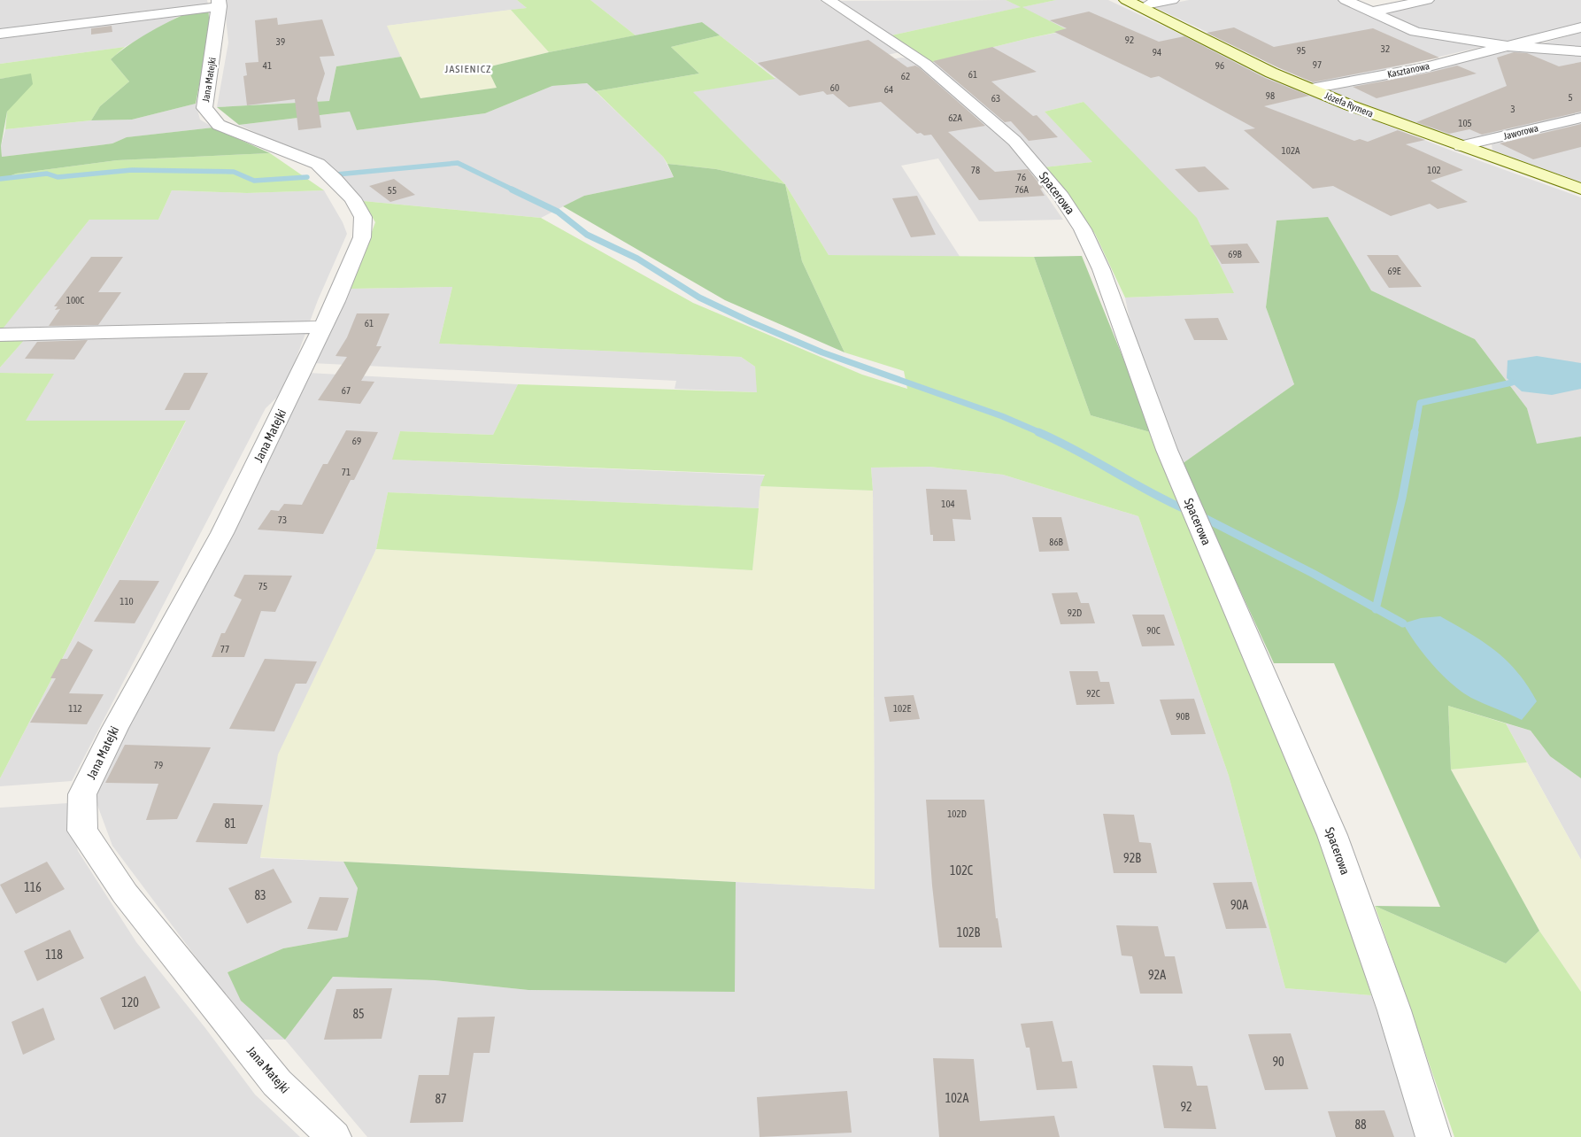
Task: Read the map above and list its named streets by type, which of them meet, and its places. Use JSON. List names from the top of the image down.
{
  "streets": {
    "street": [
      "Kasztanowa",
      "Jana Matejki",
      "Józefa Rymera",
      "Jaworowa",
      "Spacerowa"
    ]
  },
  "crossings": [
    ["Kasztanowa", "Józefa Rymera"],
    ["Józefa Rymera", "Jaworowa"]
  ],
  "districts": ["JASIENICZ"],
  "house_numbers": [
    "92",
    "39",
    "32",
    "95",
    "94",
    "97",
    "41",
    "96",
    "61",
    "62",
    "60",
    "64",
    "98",
    "5",
    "63",
    "3",
    "62A",
    "105",
    "102A",
    "78",
    "102",
    "76",
    "76A",
    "55",
    "69B",
    "69E",
    "100C",
    "61",
    "67",
    "69",
    "71",
    "104",
    "73",
    "86B",
    "75",
    "110",
    "92D",
    "90C",
    "77",
    "92C",
    "112",
    "102E",
    "90B",
    "79",
    "102D",
    "81",
    "92B",
    "102C",
    "116",
    "83",
    "90A",
    "102B",
    "118",
    "92A",
    "120",
    "85",
    "90",
    "102A",
    "87",
    "92",
    "88"
  ]
}
